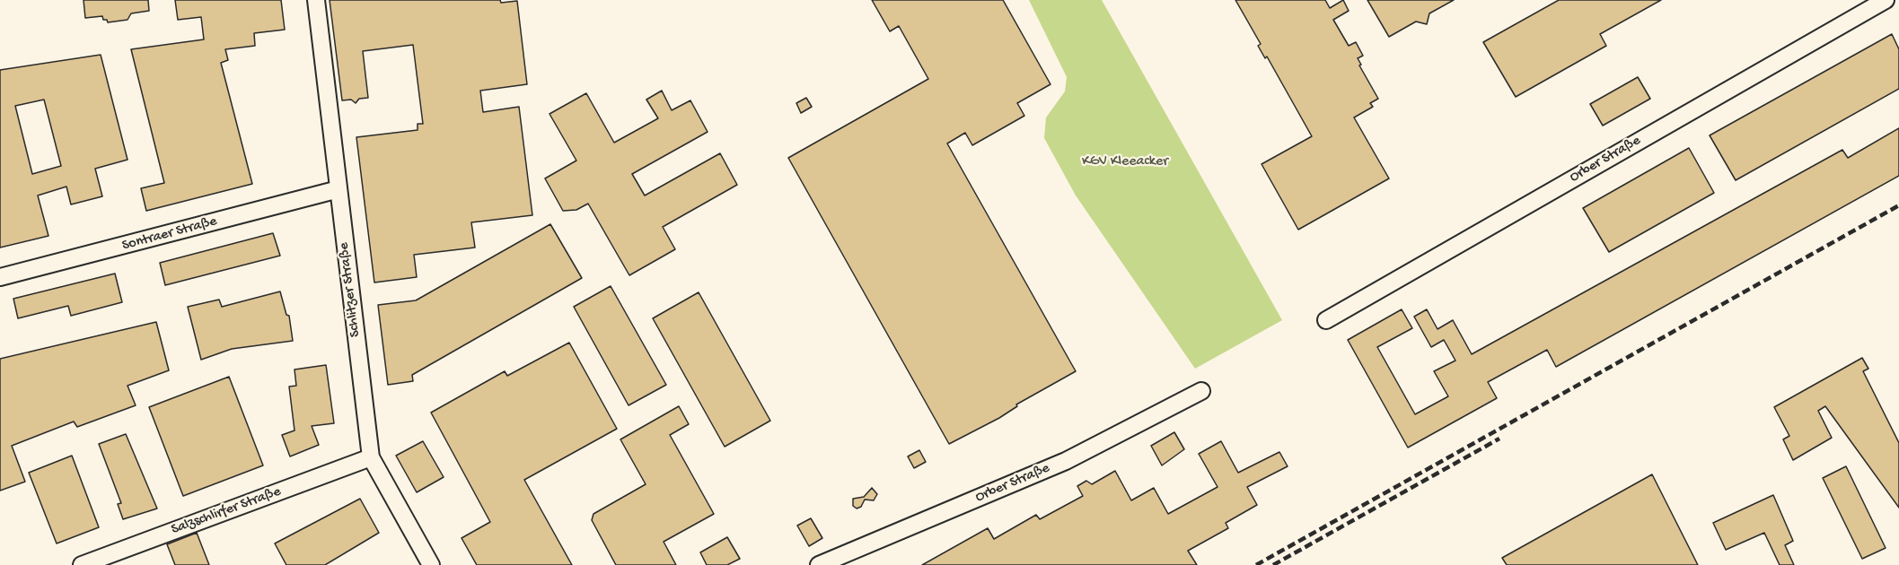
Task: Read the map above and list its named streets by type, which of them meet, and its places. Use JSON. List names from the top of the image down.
{
  "streets": {
    "street": [
      "Orber Straße",
      "Sontraer Straße",
      "Schlitzer Straße",
      "Salzschlirfer Straße"
    ]
  },
  "crossings": [
    ["Sontraer Straße", "Schlitzer Straße"],
    ["Schlitzer Straße", "Salzschlirfer Straße"]
  ],
  "parks": ["KGV Kleeacker"]
}
